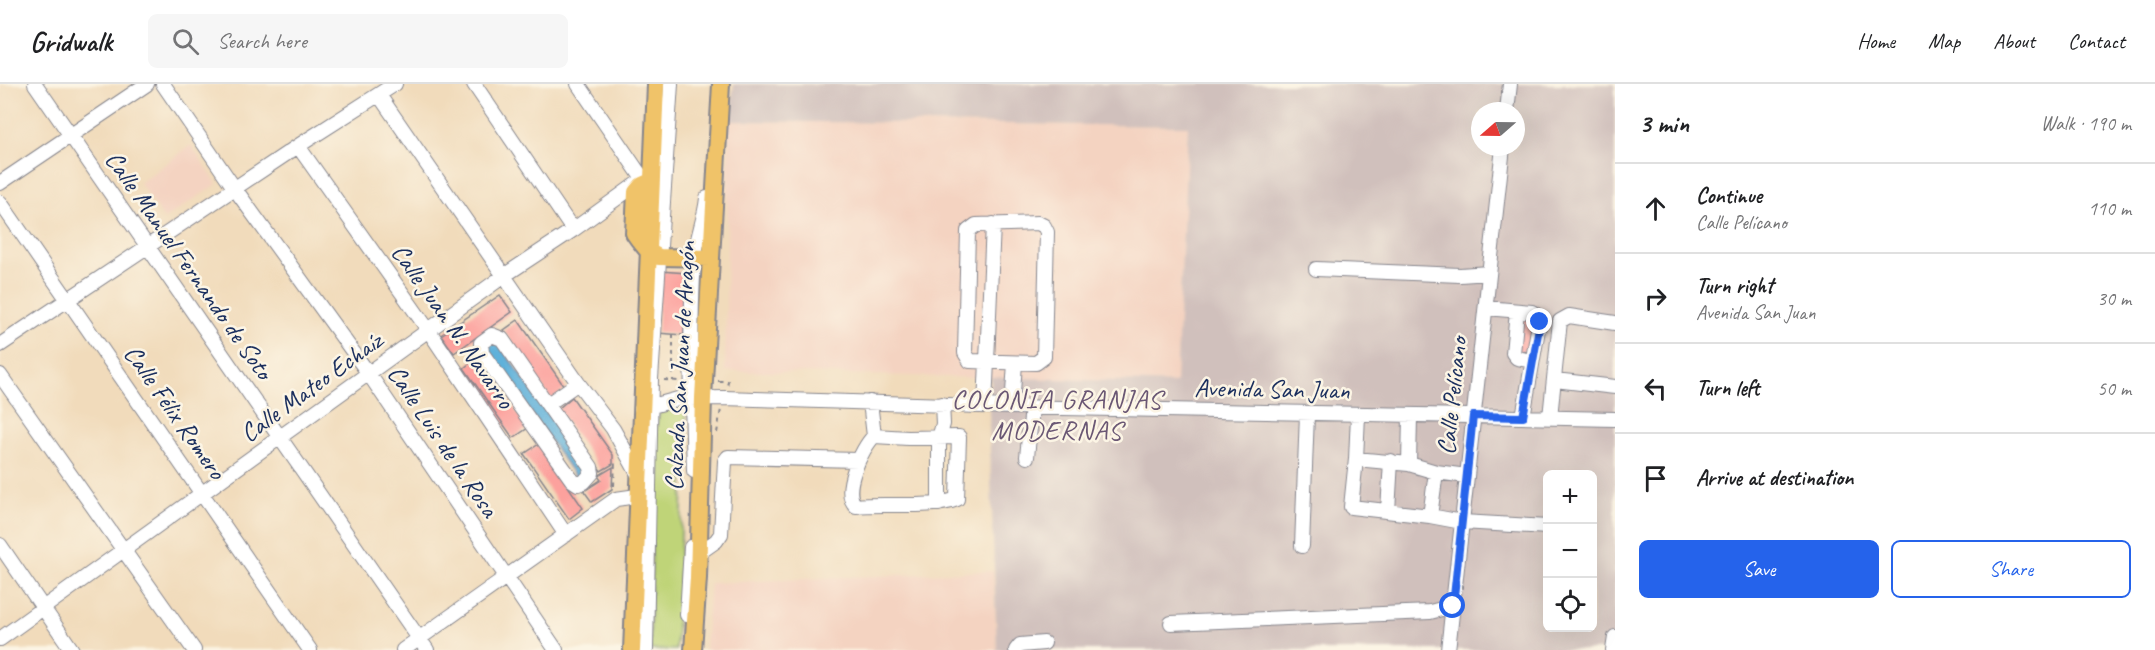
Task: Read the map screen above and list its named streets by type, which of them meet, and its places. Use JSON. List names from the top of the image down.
{
  "streets": {
    "main road": ["Calzada San Juan de Aragón"],
    "street": [
      "Calle Manuel Fernando de Soto",
      "Calle Juan N. Navarro",
      "Calle Mateo Echaíz",
      "Avenida San Juan",
      "Calle Pelícano",
      "Calle Félix Romero",
      "Calle Luis de la Rosa"
    ]
  },
  "crossings": [
    ["Calle Manuel Fernando de Soto", "Calle Mateo Echaíz"],
    ["Calle Juan N. Navarro", "Calle Mateo Echaíz"],
    ["Calzada San Juan de Aragón", "Avenida San Juan"],
    ["Calle Mateo Echaíz", "Calle Félix Romero"],
    ["Calle Mateo Echaíz", "Calle Luis de la Rosa"],
    ["Avenida San Juan", "Calle Pelícano"]
  ],
  "districts": ["COLONIA GRANJAS MODERNAS"],
  "north": "left",
  "page": {
    "header": "Gridwalk",
    "search": "Search here",
    "nav": [
      "Home",
      "Map",
      "About",
      "Contact"
    ],
    "heading": ["3 min", "Walk · 190 m"],
    "list": [
      ["Continue", "Calle Pelícano", "110 m"],
      ["Turn right", "Avenida San Juan", "30 m"],
      ["Turn left", "50 m"],
      "Arrive at destination"
    ],
    "map_buttons": ["+", "−"],
    "buttons": ["Save", "Share"]
  }
}
